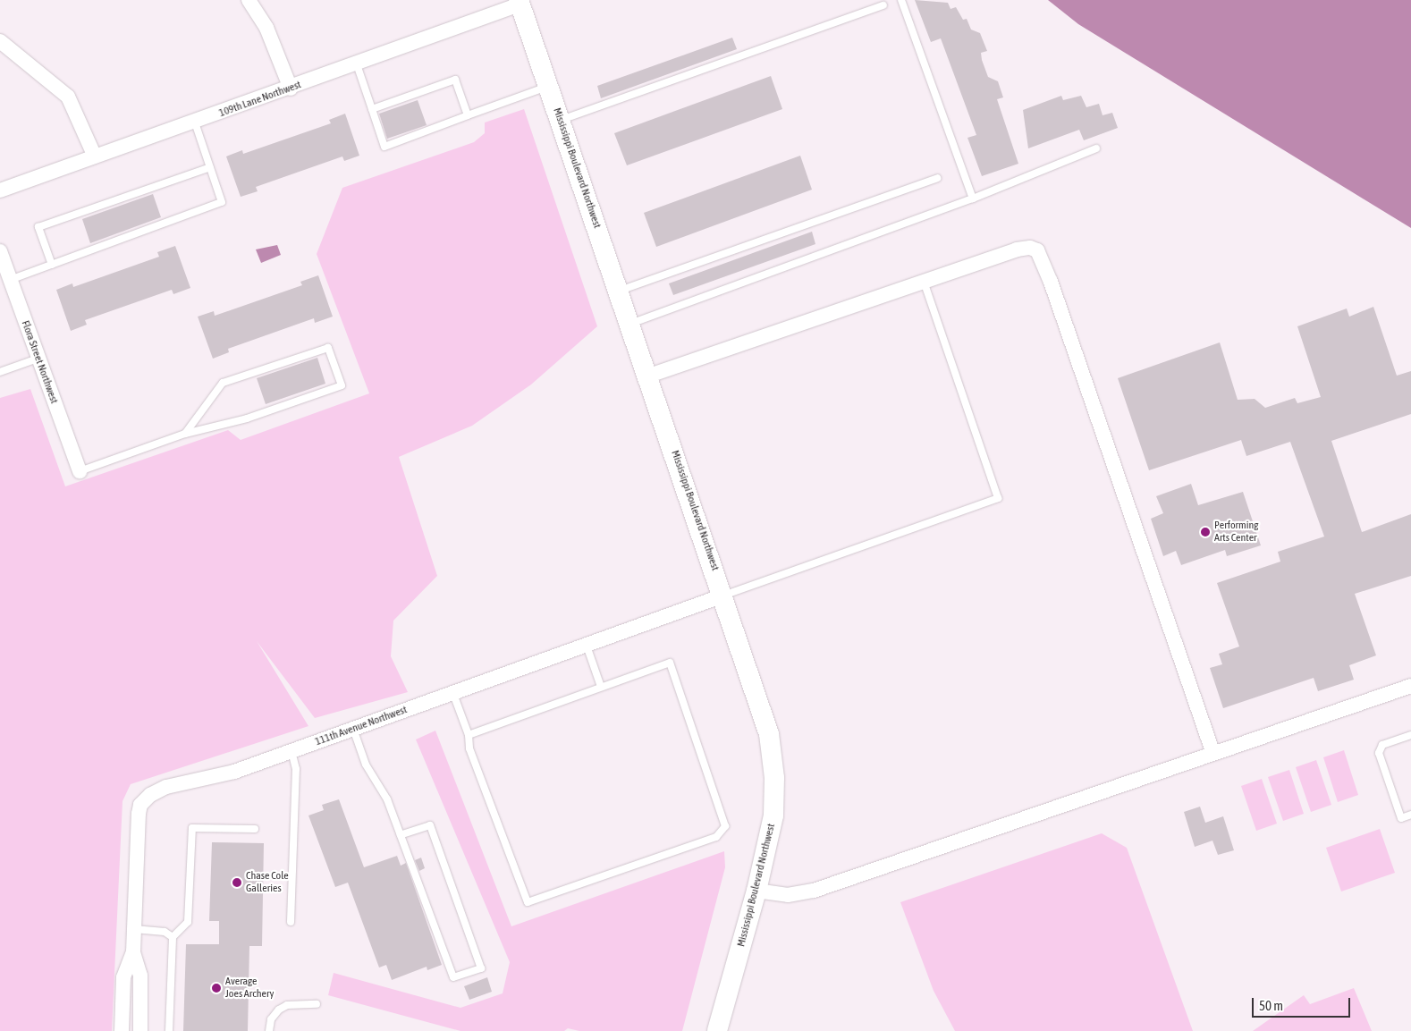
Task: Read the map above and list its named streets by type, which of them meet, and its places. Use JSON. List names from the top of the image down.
{
  "streets": {
    "street": [
      "109th Lane Northwest",
      "Mississippi Boulevard Northwest",
      "Flora Street Northwest",
      "111th Avenue Northwest"
    ]
  },
  "crossings": [
    ["109th Lane Northwest", "Mississippi Boulevard Northwest"],
    ["Mississippi Boulevard Northwest", "111th Avenue Northwest"]
  ],
  "places": ["Performing Arts Center", "Chase Cole Galleries", "Average Joes Archery"],
  "scale_bar": "50 m"
}
